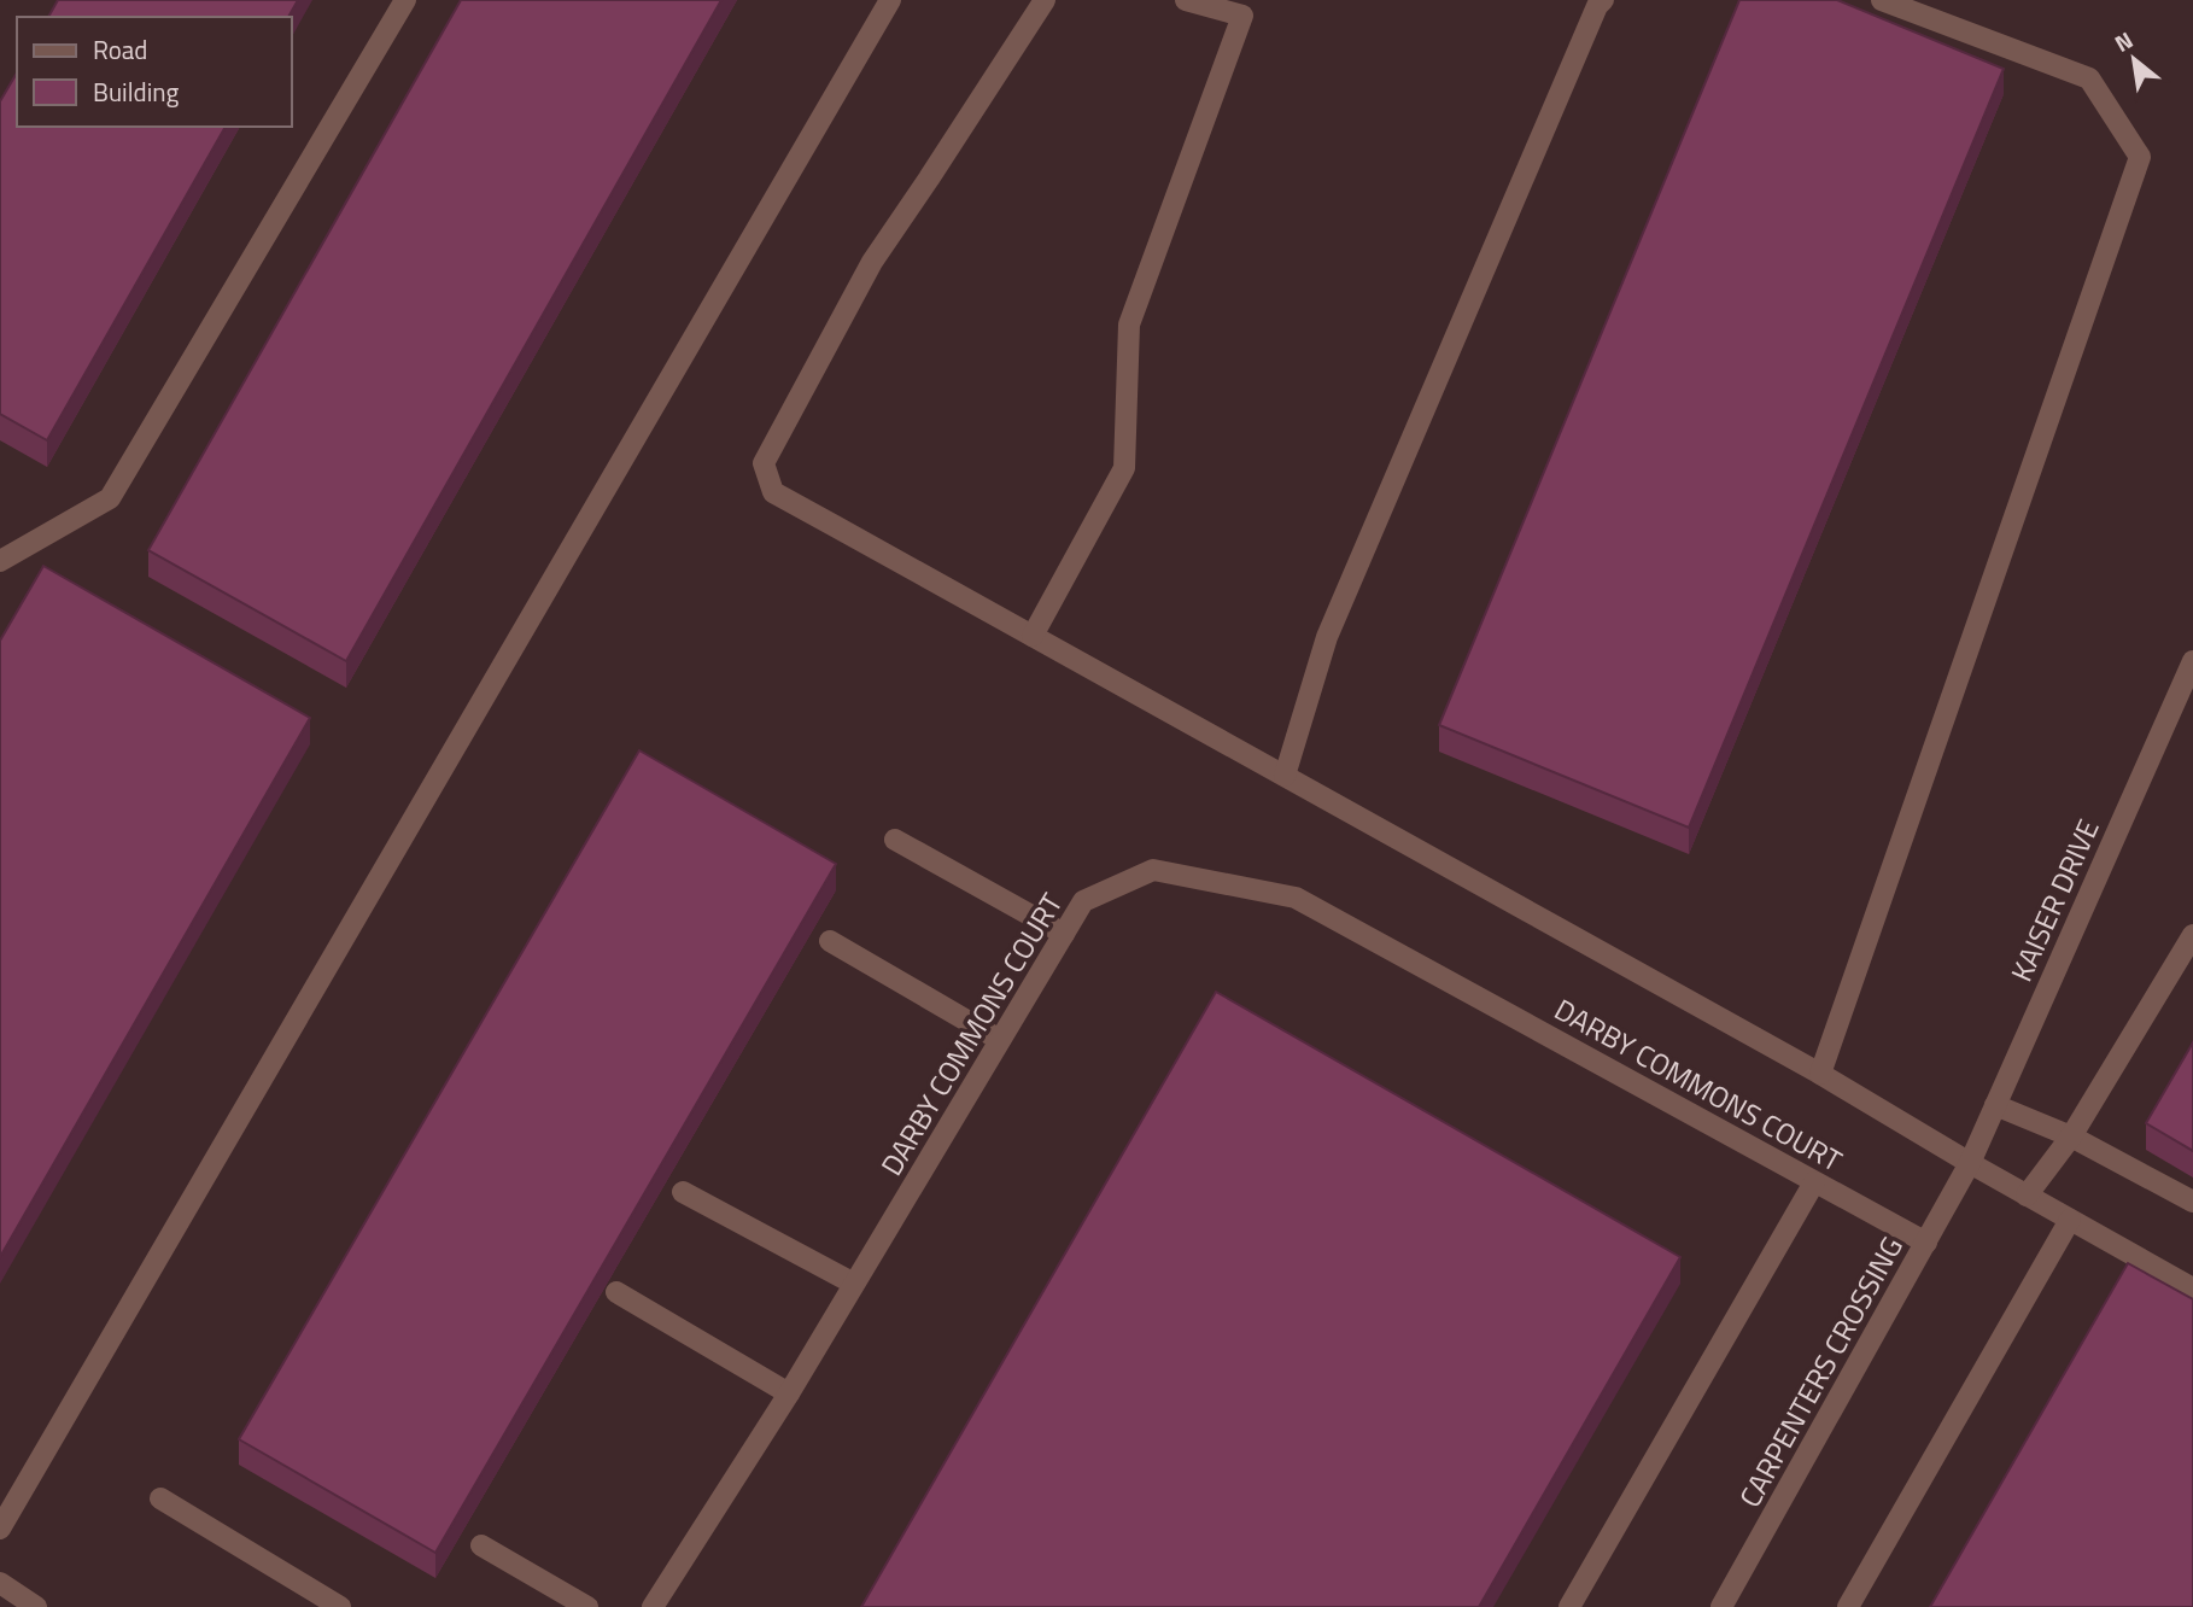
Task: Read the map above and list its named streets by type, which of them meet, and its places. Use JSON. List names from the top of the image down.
{
  "streets": {
    "street": ["KAISER DRIVE", "DARBY COMMONS COURT", "CARPENTERS CROSSING"]
  },
  "crossings": [
    ["KAISER DRIVE", "CARPENTERS CROSSING"],
    ["DARBY COMMONS COURT", "CARPENTERS CROSSING"]
  ],
  "legend": ["Road", "Building"],
  "north": "top left"
}
